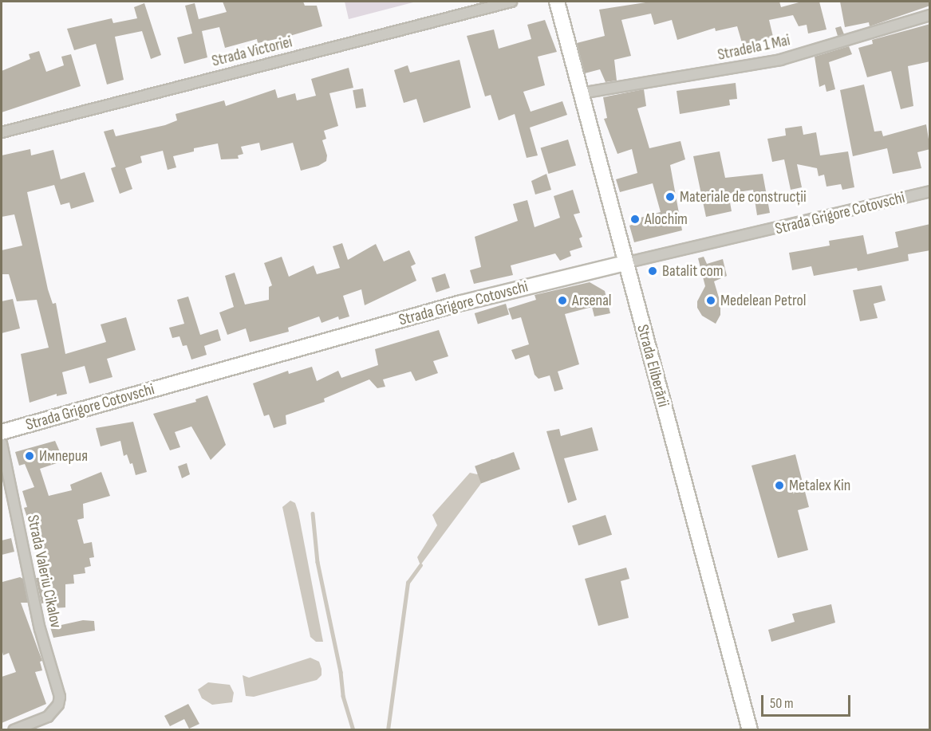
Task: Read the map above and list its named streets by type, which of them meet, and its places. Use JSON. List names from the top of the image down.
{
  "streets": {
    "main road": ["Strada Grigore Cotovschi", "Strada Eliberării"],
    "street": ["Stradela 1 Mai", "Strada Victoriei", "Strada Valeriu Cikalov"]
  },
  "crossings": [
    ["Stradela 1 Mai", "Strada Eliberării"],
    ["Strada Grigore Cotovschi", "Strada Eliberării"]
  ],
  "places": [
    "Materiale de construcții",
    "Alochim",
    "Batalit com",
    "Arsenal",
    "Medelean Petrol",
    "Империя",
    "Metalex Kin"
  ],
  "scale_bar": "50 m"
}
